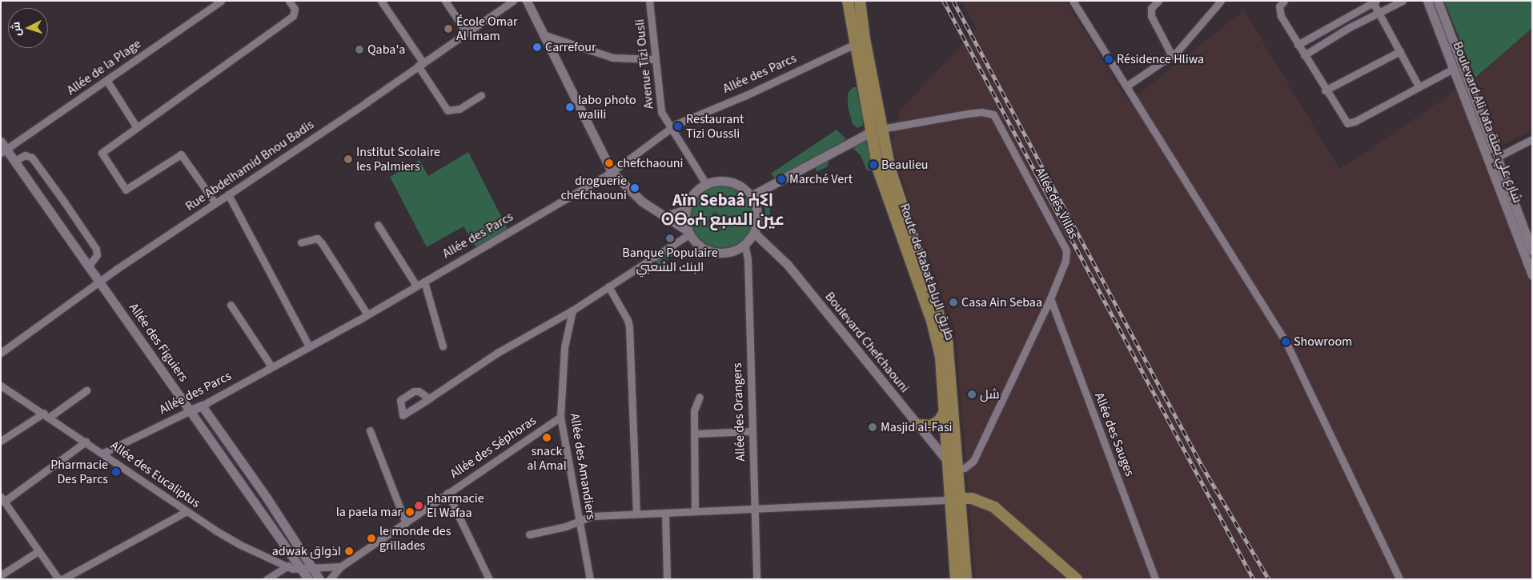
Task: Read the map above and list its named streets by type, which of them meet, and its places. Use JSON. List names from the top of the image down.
{
  "streets": {
    "main road": ["Route de Rabat طريق الرباط"],
    "street": [
      "Avenue Tizi Ousli",
      "Allée de la Plage",
      "Allée des Parcs",
      "Boulevard Ali Yata شارع علي يعتة",
      "Rue Abdelhamid Bnou Badis",
      "Allée des Villas",
      "Allée des Figuiers",
      "Boulevard Chefchaouni",
      "Allée des Orangers",
      "Allée des Sauges",
      "Allée des Séphoras",
      "Allée des Amandiers",
      "Allée des Eucaliptus"
    ]
  },
  "crossings": [
    ["Avenue Tizi Ousli", "Allée des Parcs"],
    ["Avenue Tizi Ousli", "Allée des Villas"],
    ["Avenue Tizi Ousli", "Boulevard Chefchaouni"],
    ["Avenue Tizi Ousli", "Allée des Orangers"],
    ["Allée de la Plage", "Allée des Figuiers"],
    ["Allée des Parcs", "Route de Rabat طريق الرباط"],
    ["Allée des Parcs", "Allée des Figuiers"],
    ["Allée des Parcs", "Allée des Eucaliptus"],
    ["Rue Abdelhamid Bnou Badis", "Allée des Figuiers"],
    ["Allée des Villas", "Route de Rabat طريق الرباط"],
    ["Allée des Villas", "Boulevard Chefchaouni"],
    ["Allée des Villas", "Allée des Orangers"],
    ["Allée des Villas", "Allée des Sauges"],
    ["Route de Rabat طريق الرباط", "Boulevard Chefchaouni"],
    ["Allée des Figuiers", "Allée des Eucaliptus"],
    ["Boulevard Chefchaouni", "Allée des Orangers"],
    ["Allée des Séphoras", "Allée des Amandiers"]
  ],
  "districts": ["Aïn Sebaâ ⵄⵉⵏ ⵙⴱⴰⵄ عين السبع"],
  "places": [
    "École Omar Al Imam",
    "Carrefour",
    "Qaba'a",
    "Résidence Hliwa",
    "labo photo walili",
    "Restaurant Tizi Oussli",
    "Institut Scolaire les Palmiers",
    "chefchaouni",
    "Beaulieu",
    "Marché Vert",
    "droguerie chefchaouni",
    "Banque Populaire البنك الشعبي",
    "Casa Ain Sebaa",
    "Showroom",
    "شل",
    "Masjid al-Fasi",
    "snack al Amal",
    "Pharmacie Des Parcs",
    "pharmacie El Wafaa",
    "la paela mar",
    "le monde des grillades",
    "adwak اذواق"
  ],
  "north": "left"
}
